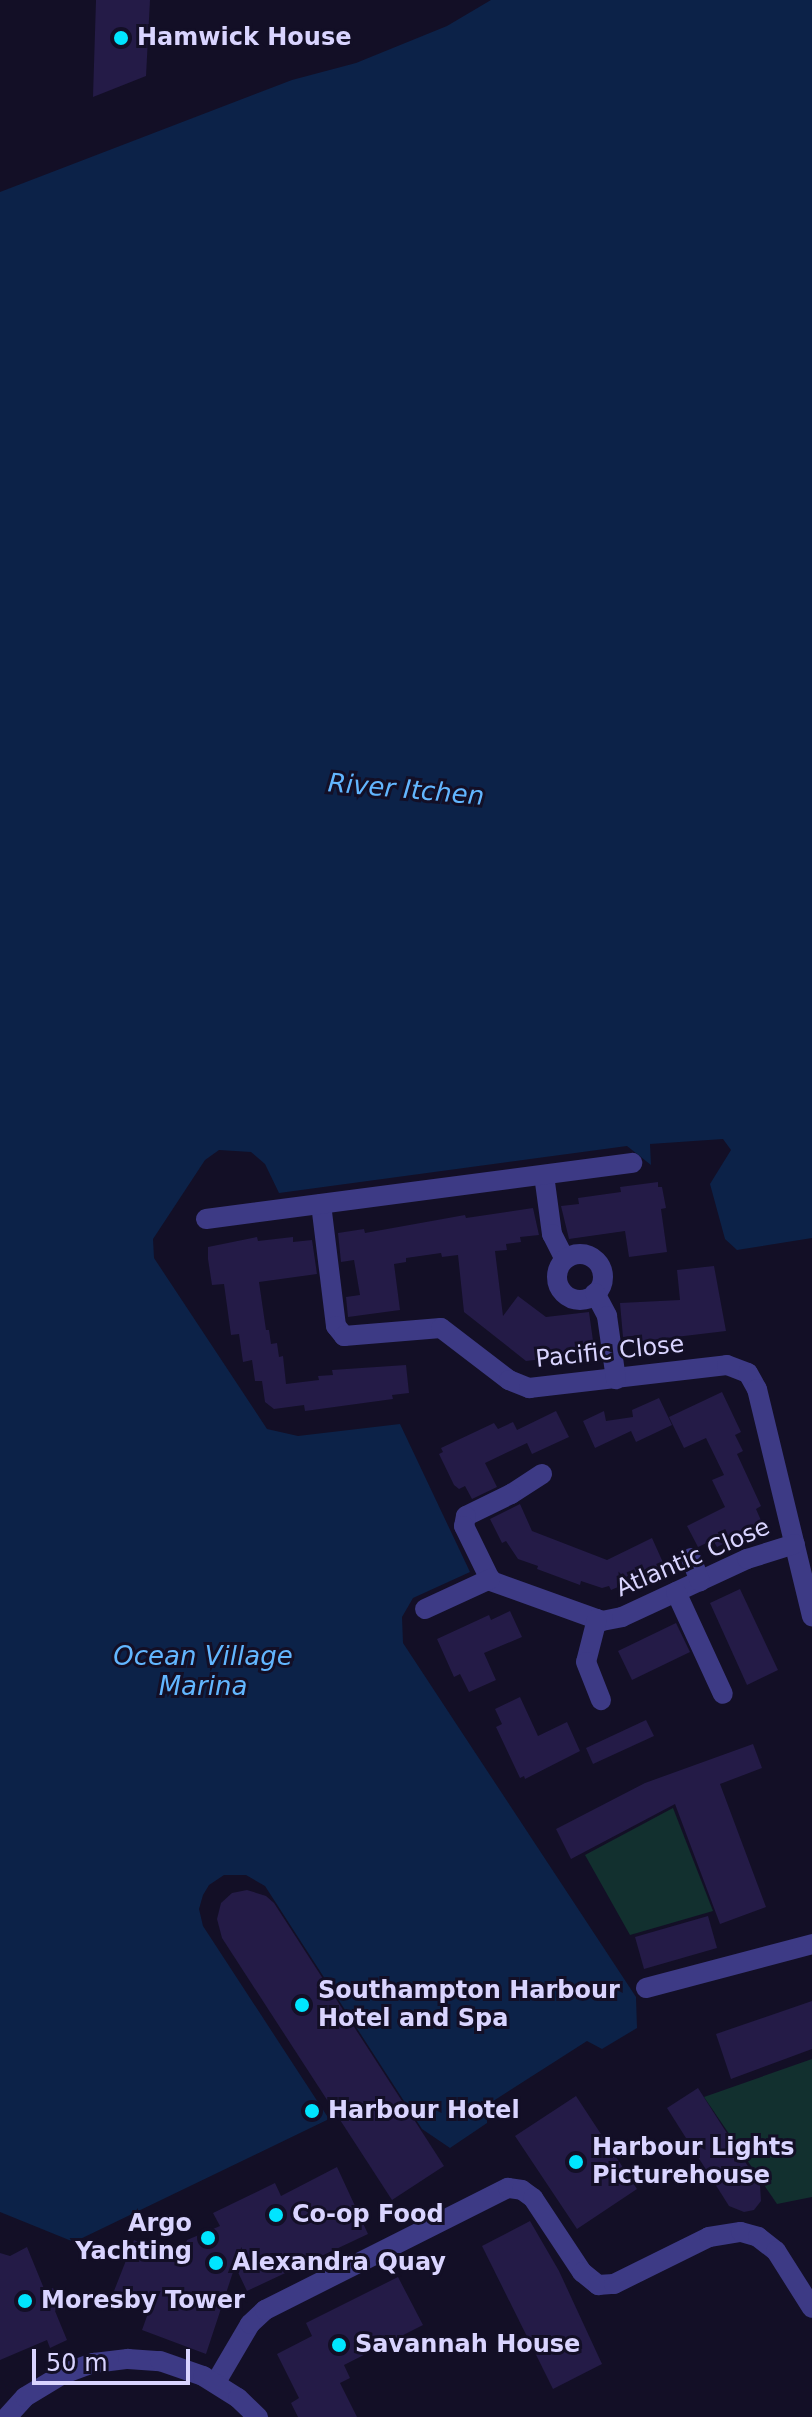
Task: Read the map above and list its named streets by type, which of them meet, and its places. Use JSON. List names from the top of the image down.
{
  "streets": {
    "street": ["Pacific Close", "Atlantic Close"]
  },
  "crossings": [
    ["Pacific Close", "Atlantic Close"]
  ],
  "water": ["River Itchen", "Ocean Village Marina"],
  "places": [
    "Hamwick House",
    "Southampton Harbour Hotel and Spa",
    "Harbour Hotel",
    "Harbour Lights Picturehouse",
    "Co-op Food",
    "Argo Yachting",
    "Alexandra Quay",
    "Moresby Tower",
    "Savannah House"
  ],
  "scale_bar": "50 m"
}
